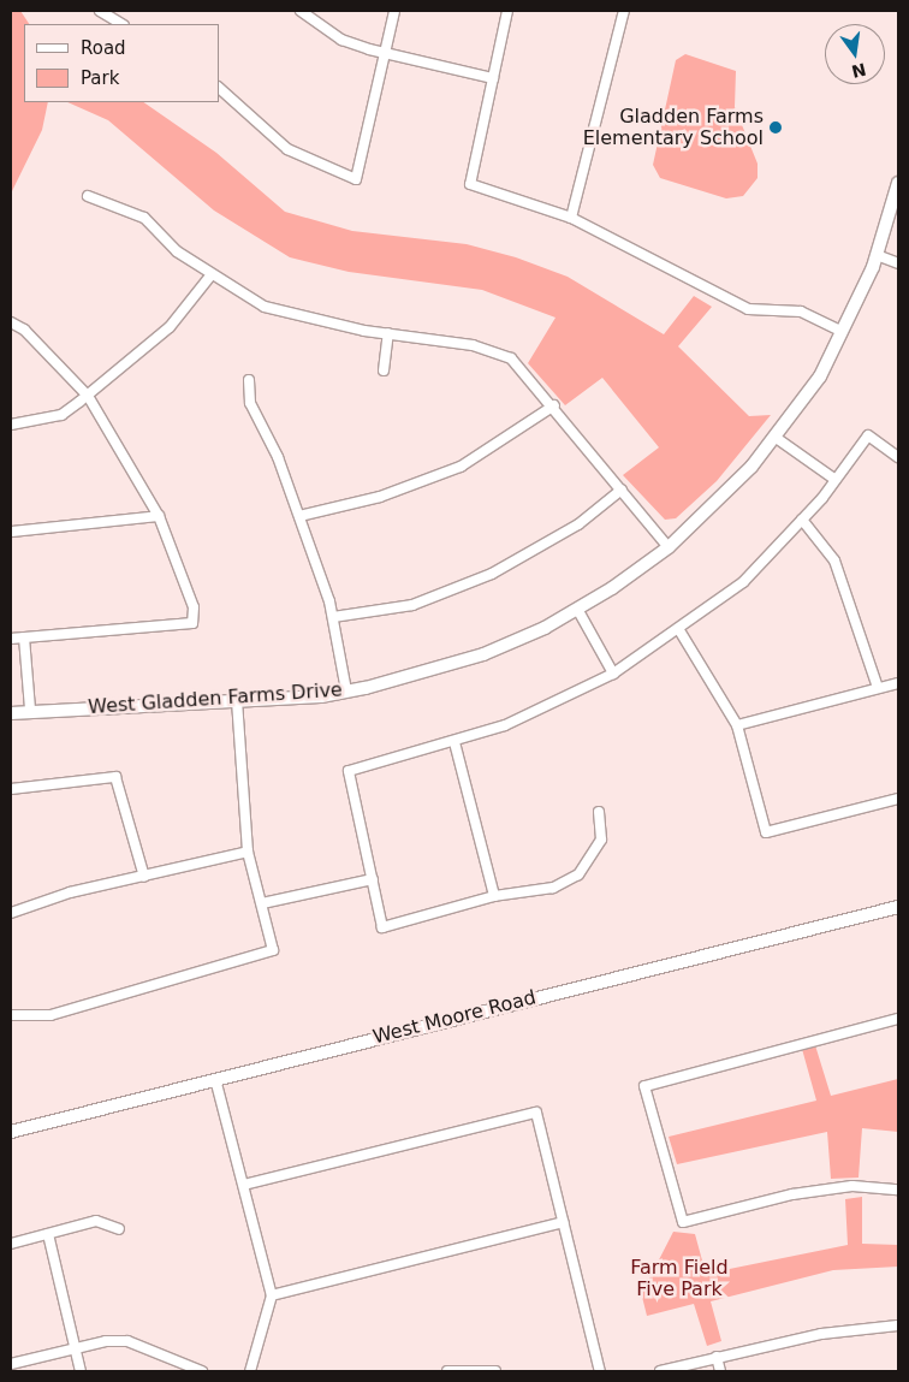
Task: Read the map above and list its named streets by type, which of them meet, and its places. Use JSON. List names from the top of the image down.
{
  "streets": {
    "street": ["West Gladden Farms Drive", "West Moore Road"]
  },
  "parks": ["Farm Field Five Park"],
  "places": ["Gladden Farms Elementary School"],
  "legend": ["Road", "Park"],
  "north": "bottom"
}
